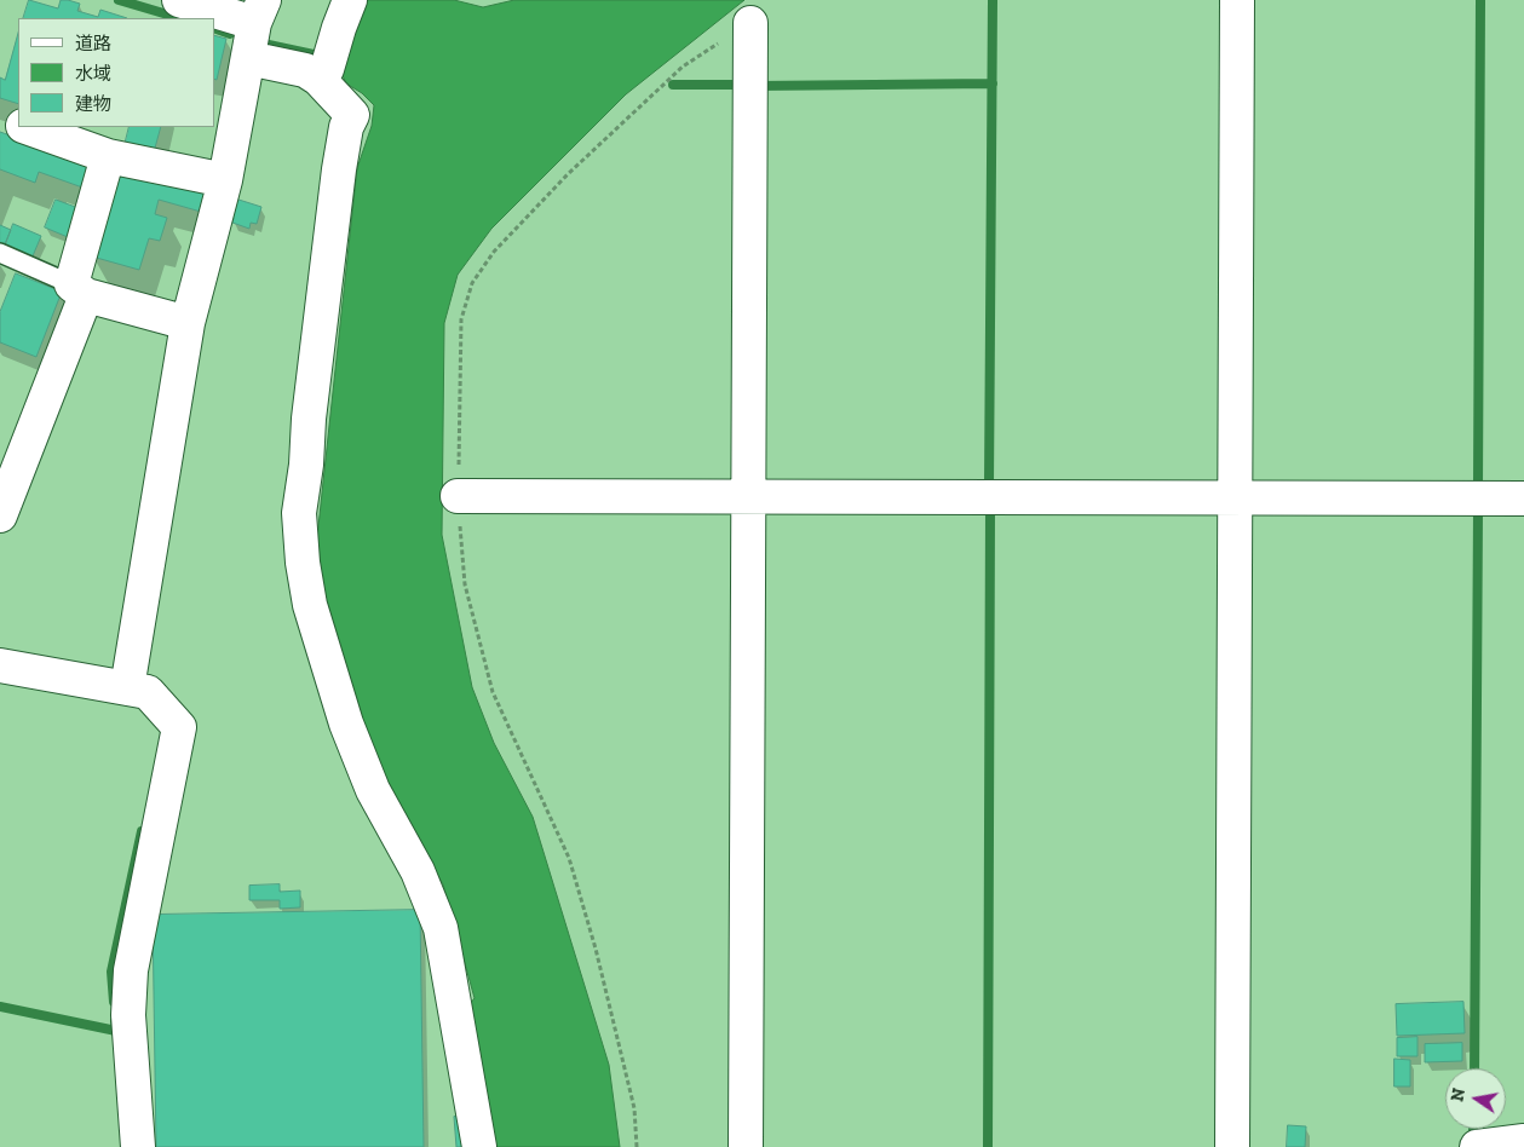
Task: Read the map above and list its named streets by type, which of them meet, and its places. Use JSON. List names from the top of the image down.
{
  "legend": ["道路", "水域", "建物"],
  "north": "left"
}
